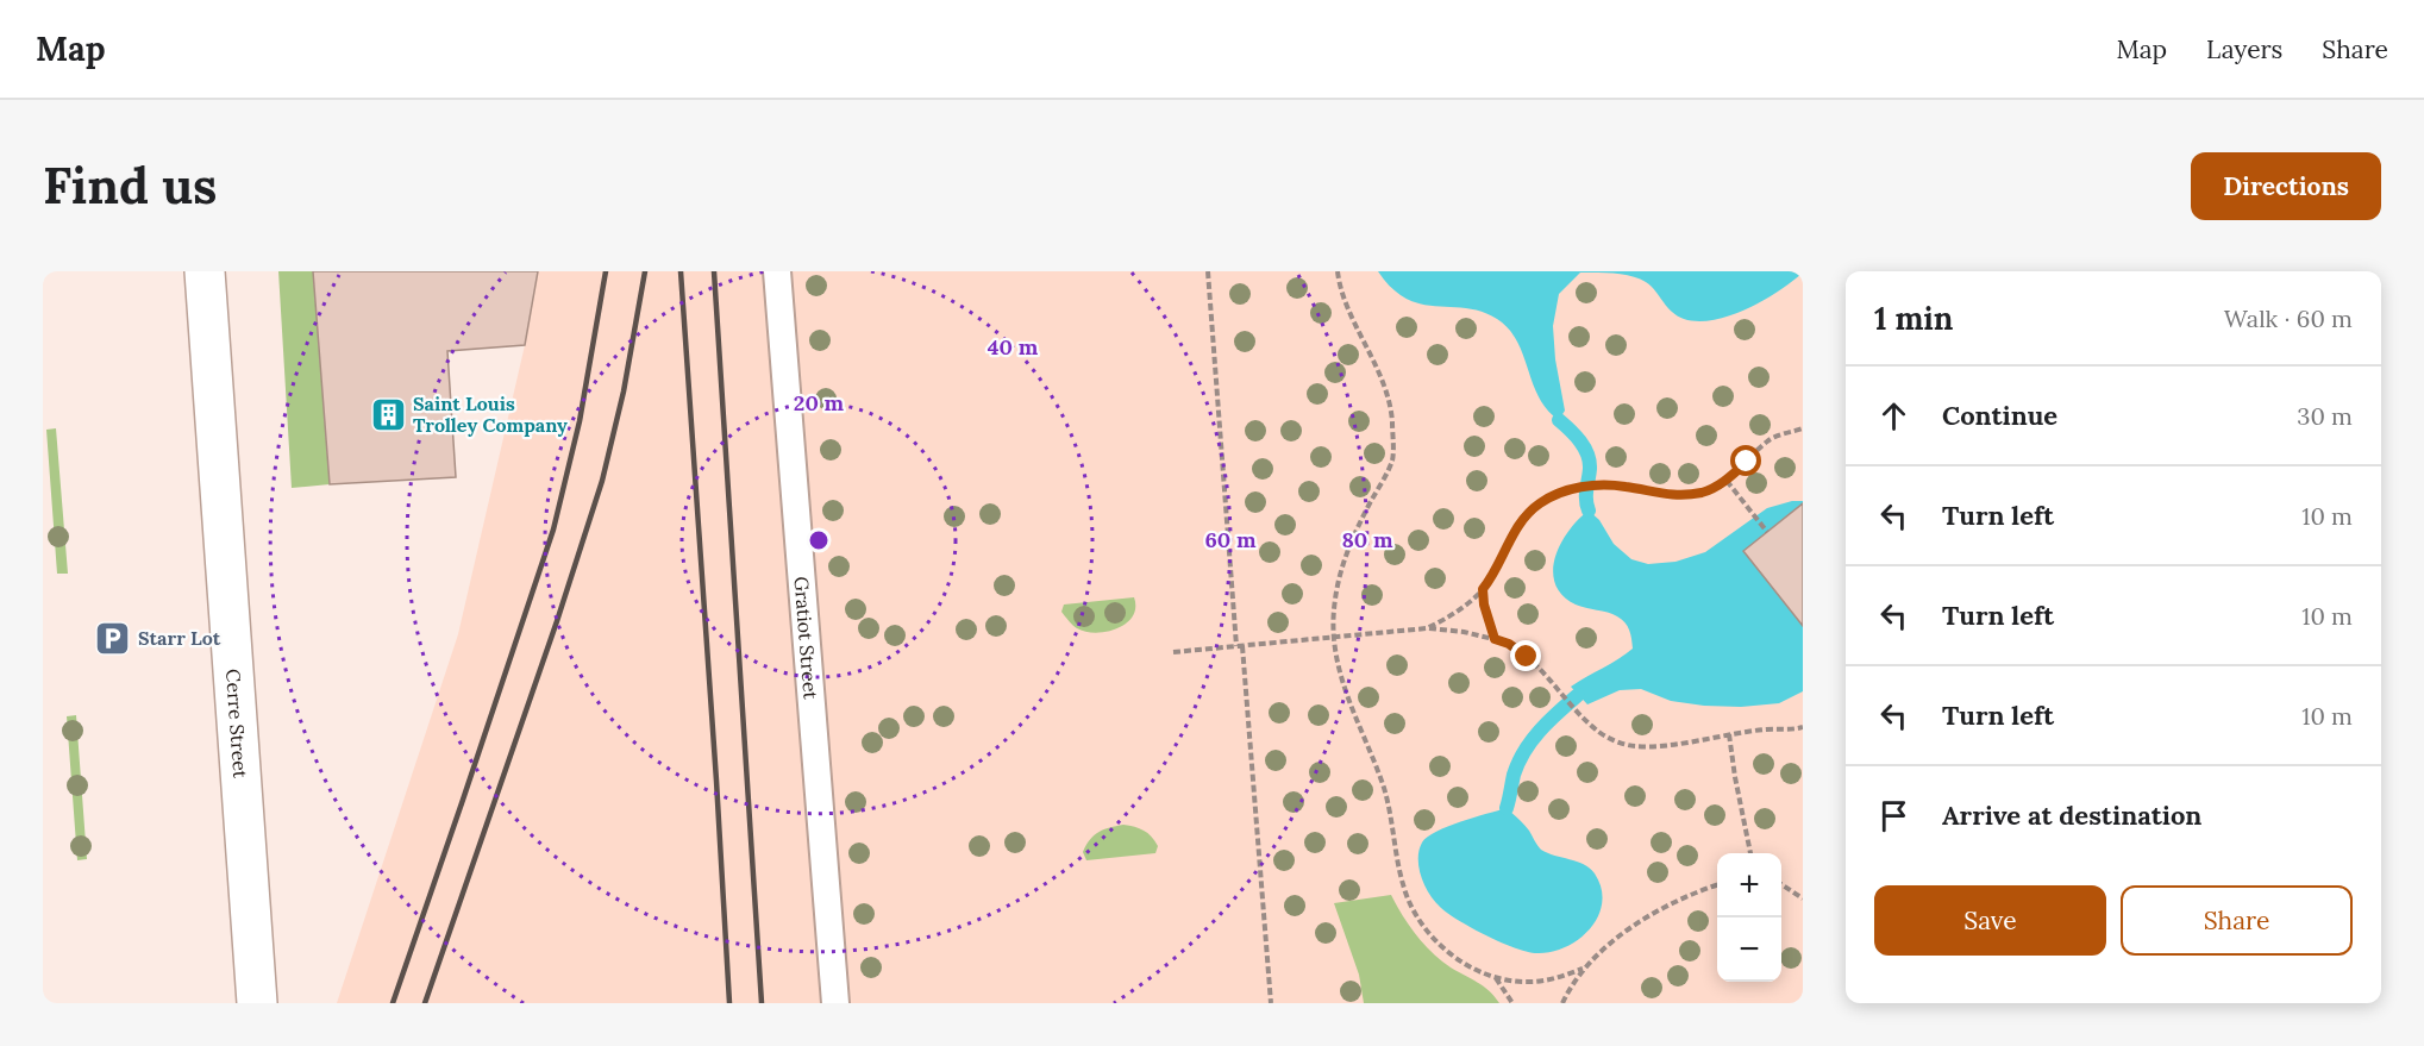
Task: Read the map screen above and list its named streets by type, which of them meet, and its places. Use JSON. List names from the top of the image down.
{
  "streets": {
    "street": ["Cerre Street"],
    "lane": ["Gratiot Street"]
  },
  "places": {
    "building": ["Saint Louis Trolley Company"],
    "parking": ["Starr Lot"]
  },
  "page": {
    "header": "Map",
    "nav": ["Map", "Layers", "Share"],
    "buttons": [
      "Directions",
      ["Save", "Share"]
    ],
    "title": "Find us",
    "heading": ["1 min", "Walk · 60 m"],
    "list": [
      ["Continue", "30 m"],
      ["Turn left", "10 m"],
      ["Turn left", "10 m"],
      ["Turn left", "10 m"],
      "Arrive at destination"
    ],
    "map_buttons": ["+", "−"]
  },
  "rings": [
    "40 m",
    "20 m",
    "60 m",
    "80 m"
  ]
}
